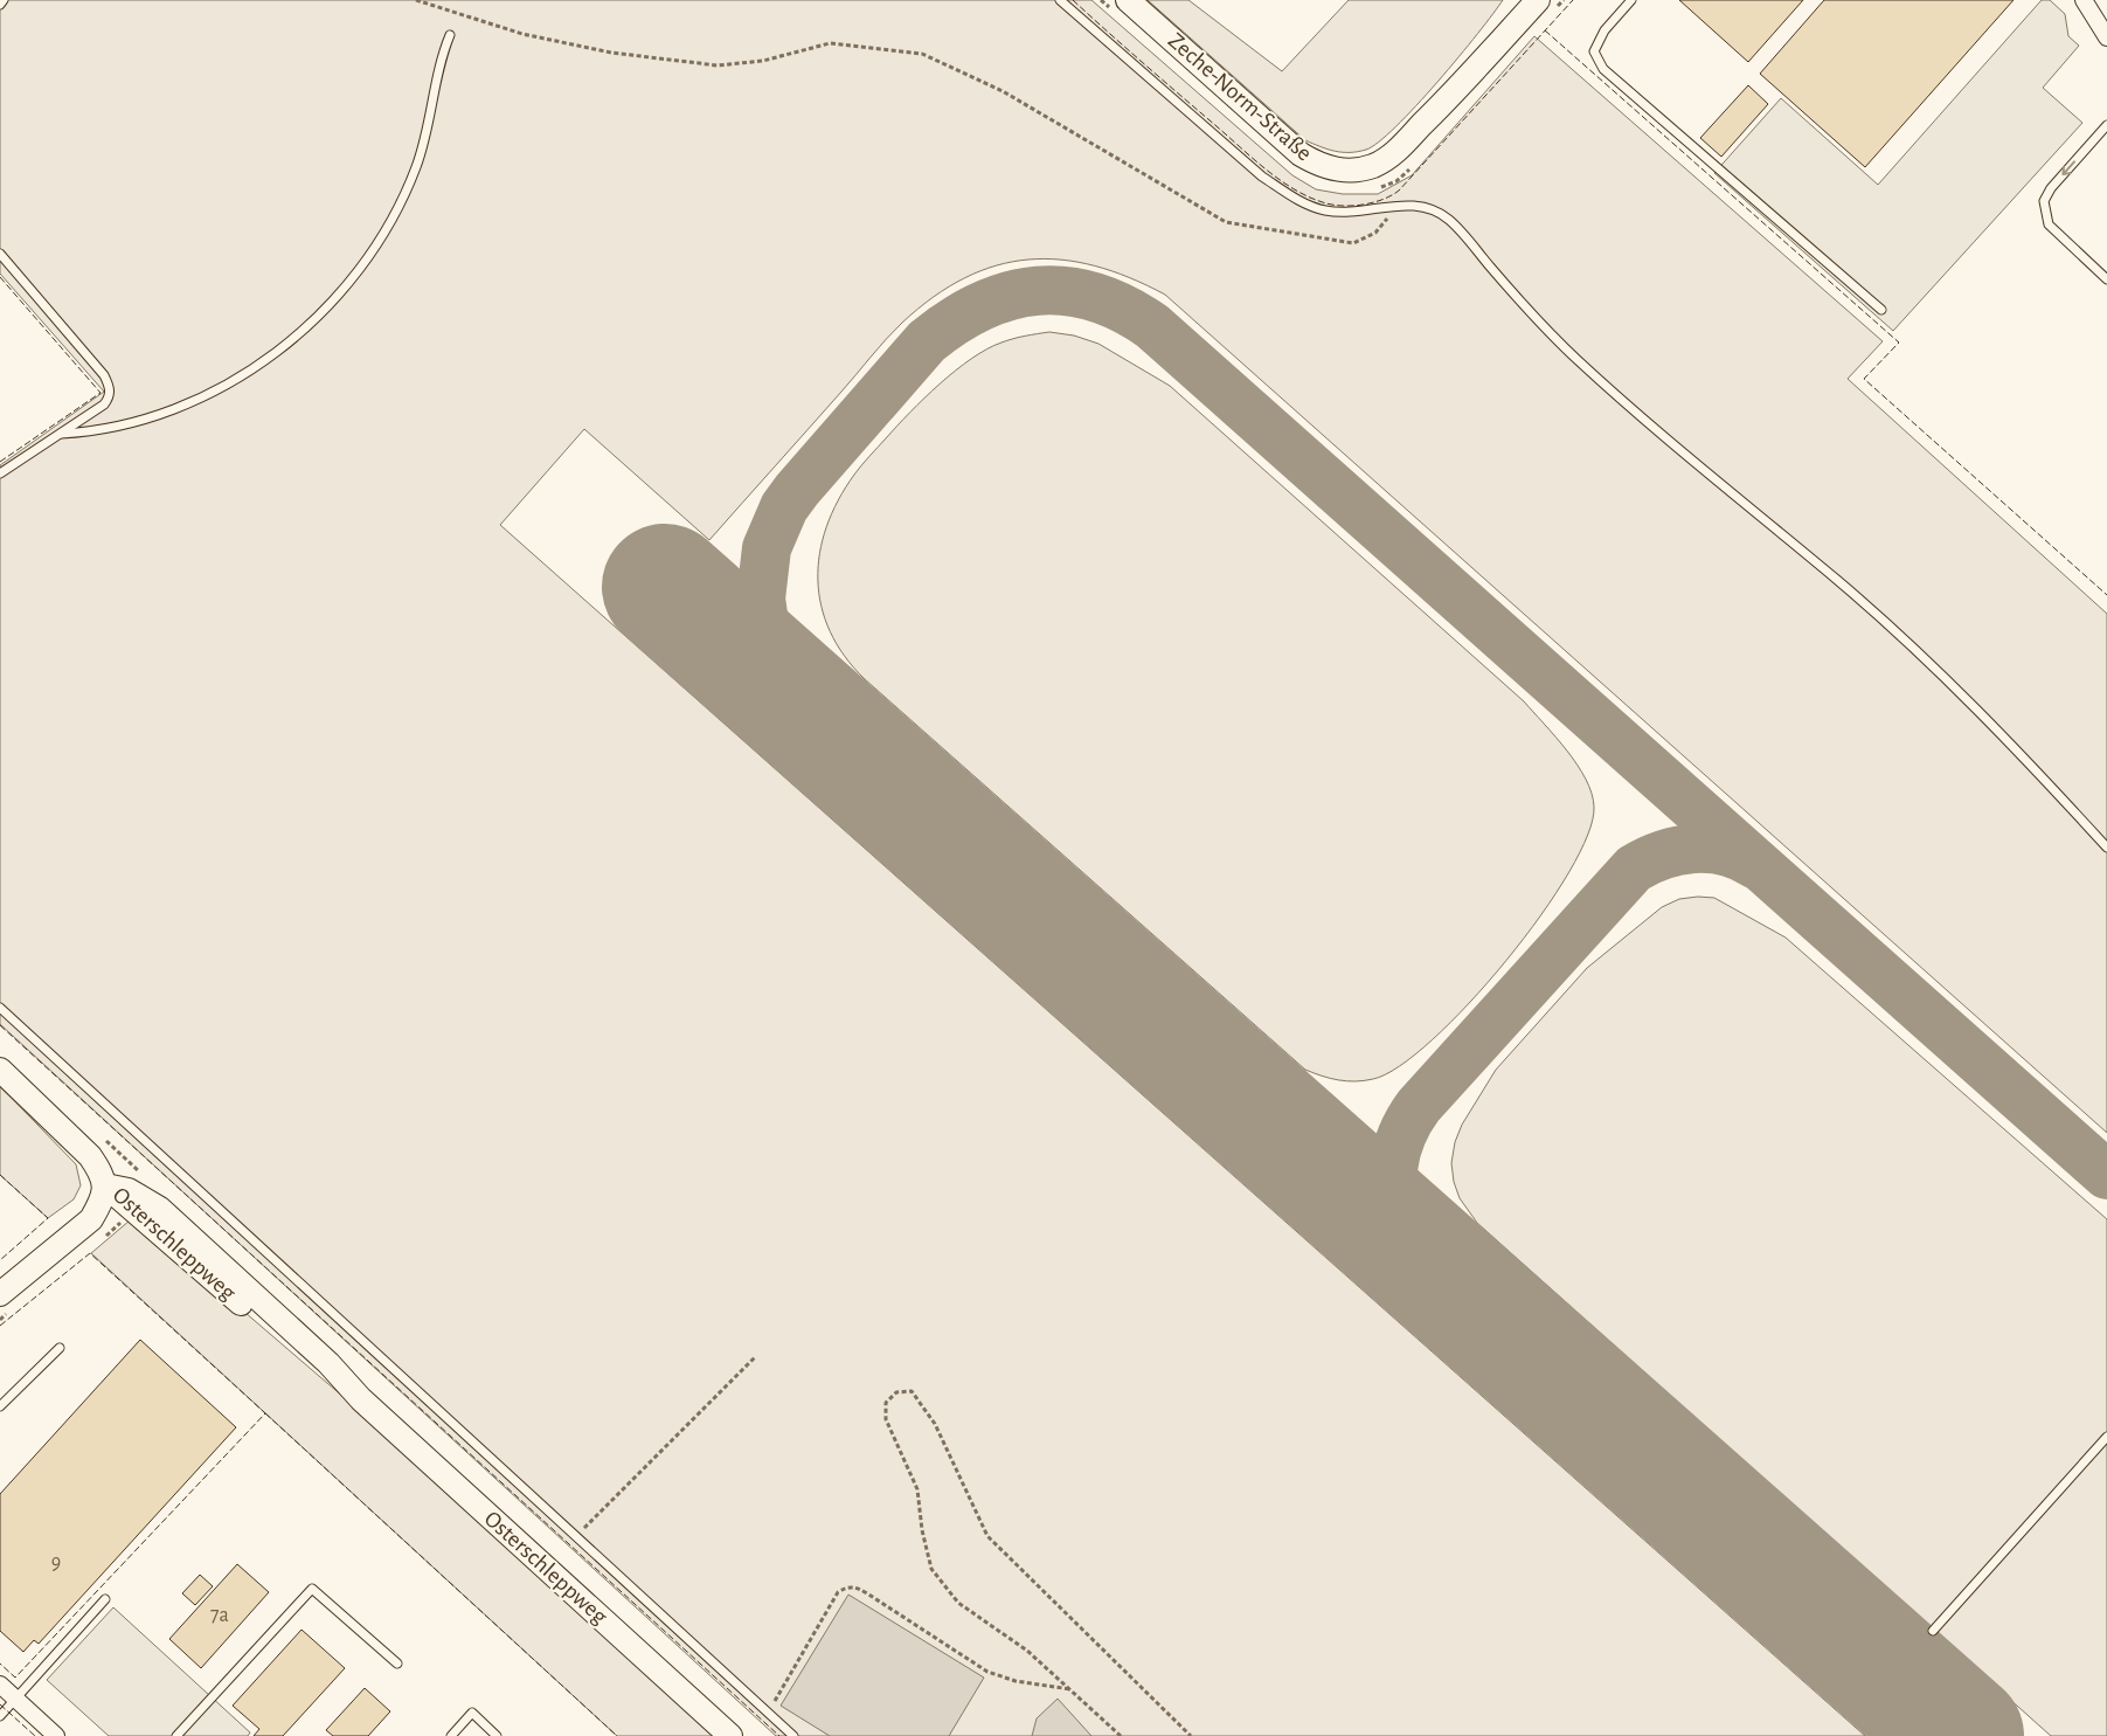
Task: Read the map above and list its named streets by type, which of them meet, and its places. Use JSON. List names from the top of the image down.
{
  "streets": {
    "main road": ["Zeche-Norm-Straße", "Osterschleppweg"]
  },
  "house_numbers": ["9", "7a"]
}
